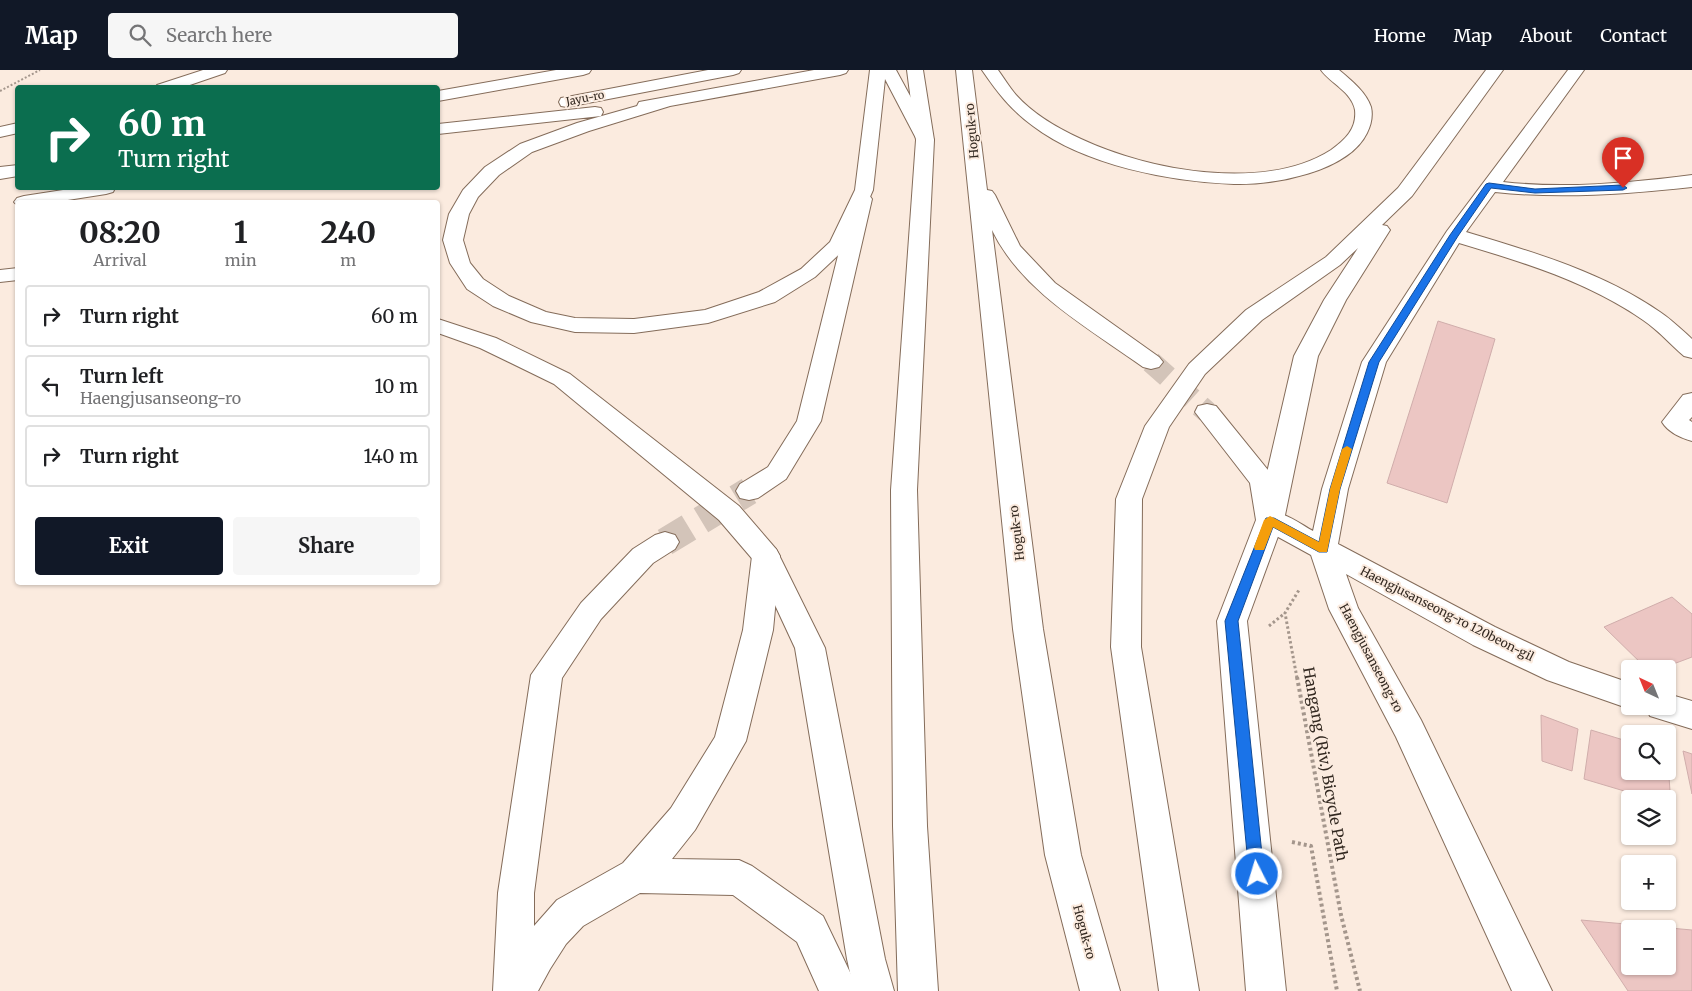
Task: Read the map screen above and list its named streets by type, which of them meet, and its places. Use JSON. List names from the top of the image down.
{
  "streets": {
    "main road": [
      "Jayu-ro",
      "Hoguk-ro",
      "Haengjusanseong-ro 120beon-gil",
      "Haengjusanseong-ro"
    ],
    "path": ["Hangang (Riv.) Bicycle Path"]
  },
  "crossings": [
    ["Haengjusanseong-ro 120beon-gil", "Haengjusanseong-ro"],
    ["Haengjusanseong-ro 120beon-gil", "Hangang (Riv.) Bicycle Path"],
    ["Haengjusanseong-ro", "Hangang (Riv.) Bicycle Path"]
  ],
  "north": "top left",
  "page": {
    "header": "Map",
    "search": "Search here",
    "nav": [
      "Home",
      "Map",
      "About",
      "Contact"
    ],
    "turn": ["60 m", "Turn right"],
    "eta": [
      "08:20",
      "Arrival",
      "1",
      "min",
      "240",
      "m"
    ],
    "list": [
      {
        "name": "Turn right",
        "value": "60 m"
      },
      {
        "name": "Turn left",
        "note": "Haengjusanseong-ro",
        "value": "10 m"
      },
      {
        "name": "Turn right",
        "value": "140 m"
      }
    ],
    "buttons": ["Exit", "Share"],
    "map_buttons": ["+", "−"]
  }
}
